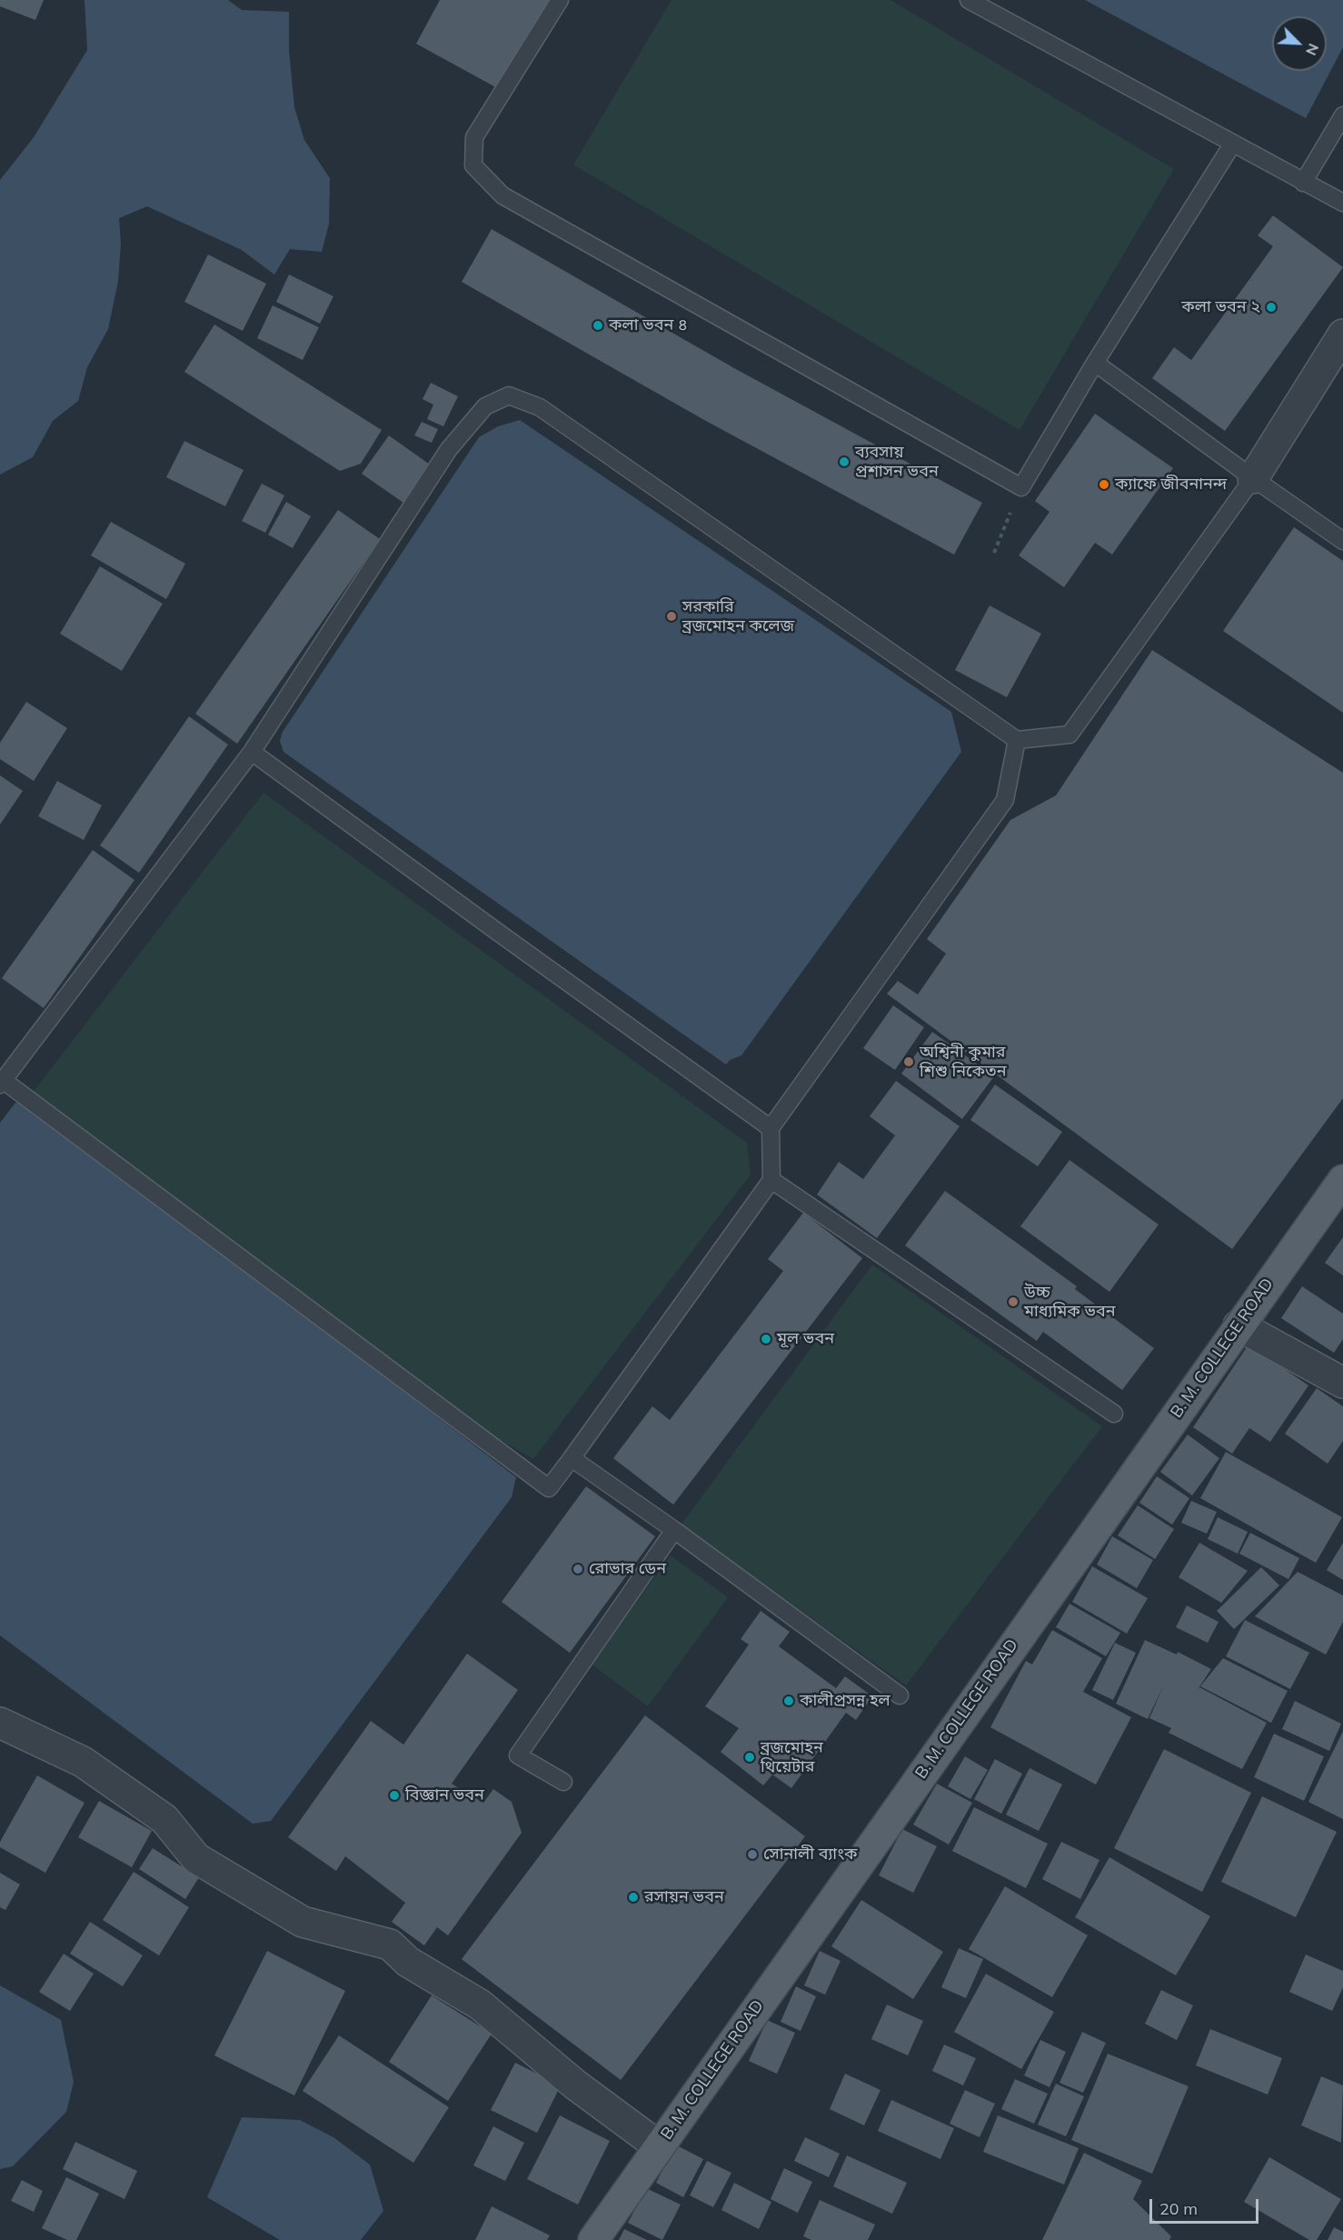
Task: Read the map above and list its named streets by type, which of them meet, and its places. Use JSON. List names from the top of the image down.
{
  "streets": {
    "main road": ["B. M. COLLEGE ROAD"]
  },
  "places": [
    "কলা ভবন ২",
    "কলা ভবন ৪",
    "ব্যবসায় প্রশাসন ভবন",
    "ক্যাফে জীবনানন্দ",
    "সরকারি ব্রজমোহন কলেজ",
    "অশ্বিনী কুমার শিশু নিকেতন",
    "উচ্চ মাধ্যমিক ভবন",
    "মূল ভবন",
    "রোভার ডেন",
    "কালীপ্রসন্ন হল",
    "ব্রজমোহন থিয়েটার",
    "বিজ্ঞান ভবন",
    "সোনালী ব্যাংক",
    "রসায়ন ভবন"
  ],
  "scale_bar": "20 m",
  "north": "bottom right"
}
